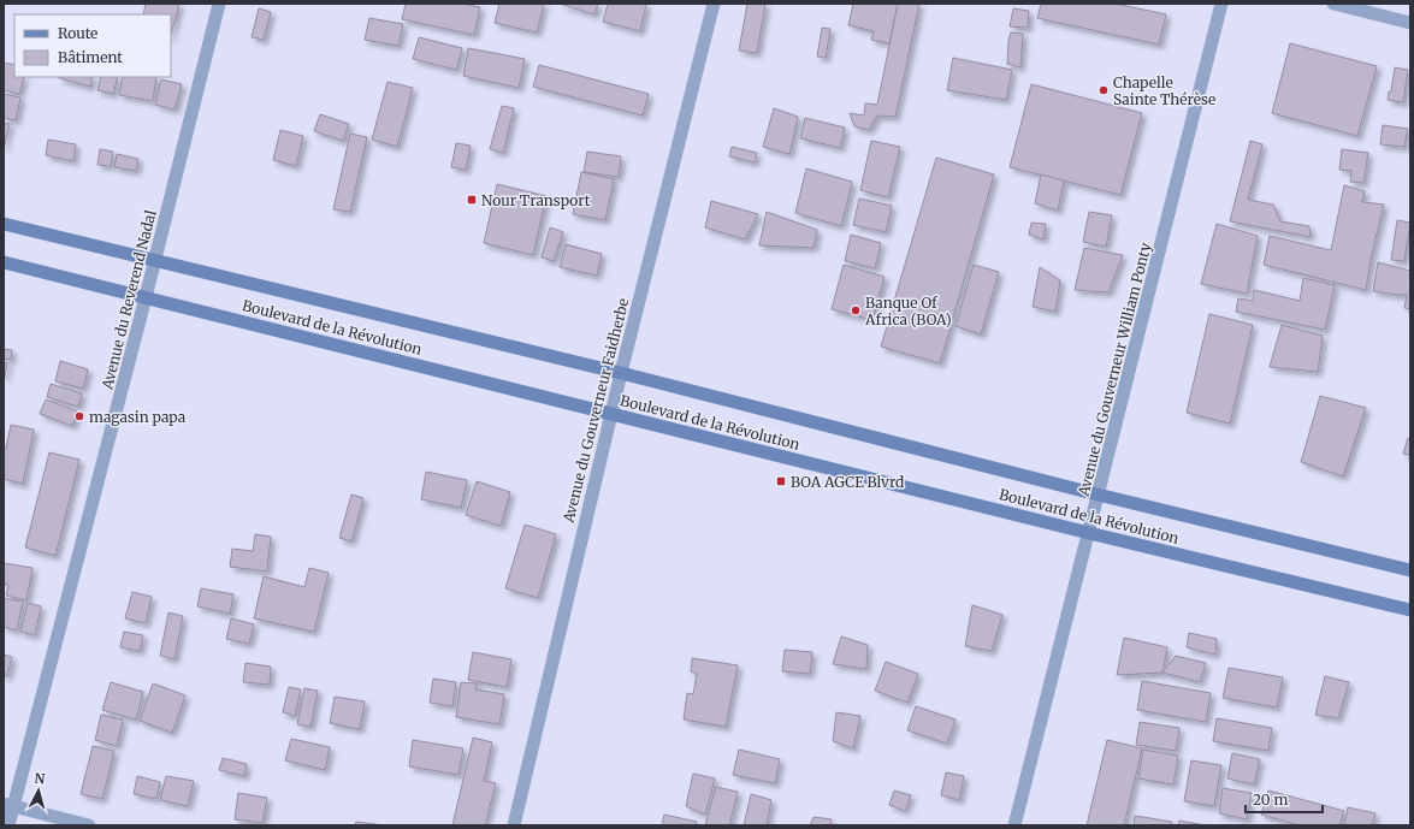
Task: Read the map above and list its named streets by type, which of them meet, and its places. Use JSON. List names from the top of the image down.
{
  "streets": {
    "main road": ["Boulevard de la Révolution"],
    "street": ["Avenue du Reverend Nadal", "Avenue du Gouverneur William Ponty", "Avenue du Gouverneur Faidherbe"]
  },
  "crossings": [
    ["Avenue du Reverend Nadal", "Boulevard de la Révolution"],
    ["Boulevard de la Révolution", "Avenue du Gouverneur William Ponty"],
    ["Boulevard de la Révolution", "Avenue du Gouverneur Faidherbe"]
  ],
  "places": {
    "other": ["Chapelle Sainte Thérèse", "Banque Of Africa (BOA)", "magasin papa"],
    "transit": ["Nour Transport", "BOA AGCE Blvrd"]
  },
  "legend": ["Route", "Bâtiment"],
  "scale_bar": "20 m",
  "north": "top"
}
